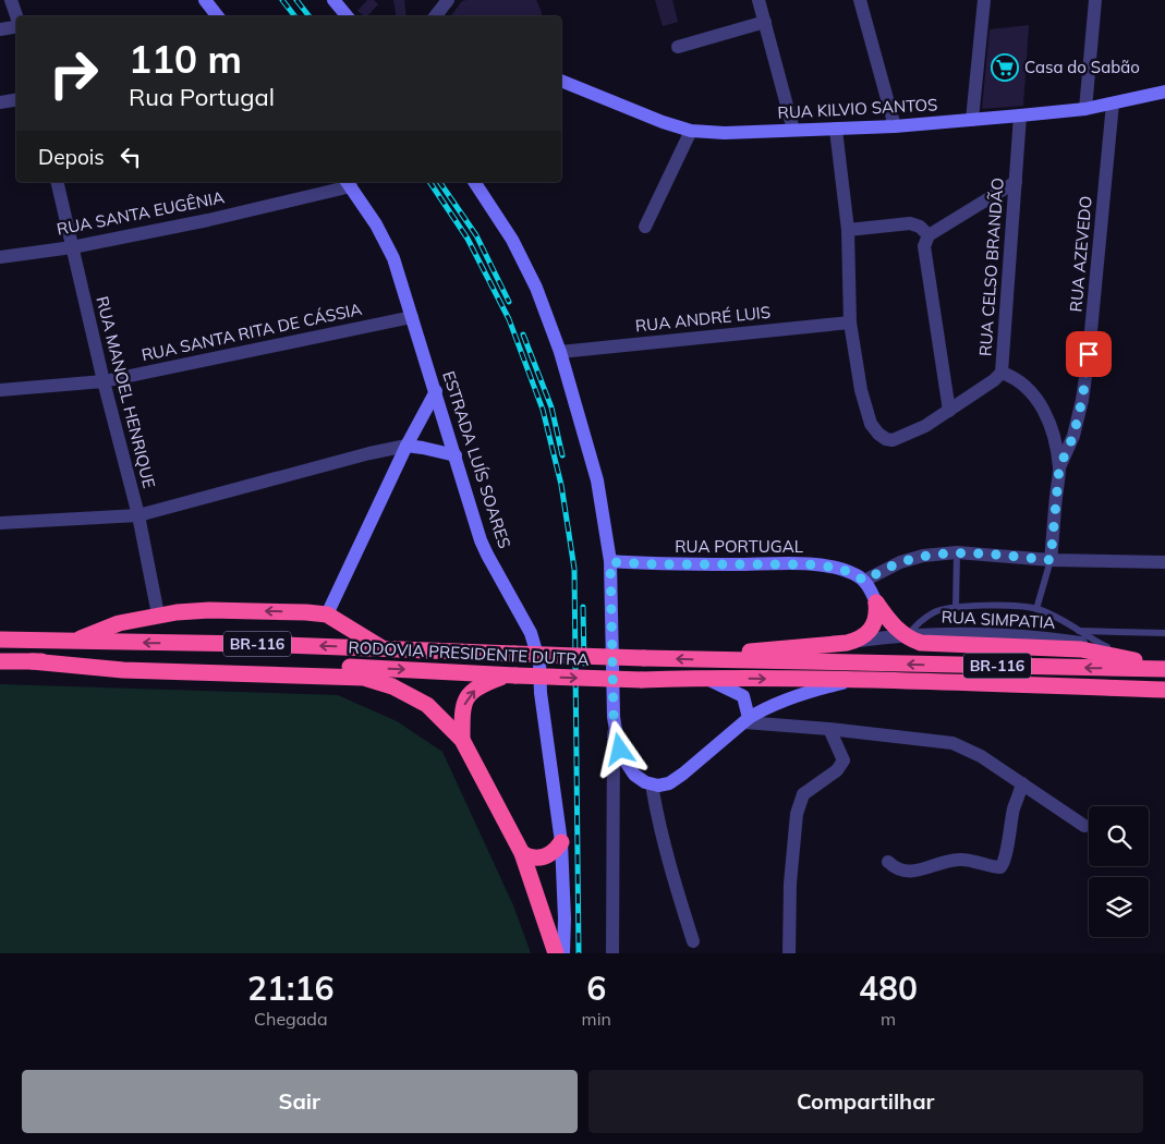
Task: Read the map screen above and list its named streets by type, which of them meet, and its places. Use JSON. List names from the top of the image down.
{
  "streets": {
    "highway": ["BR-116", "RODOVIA PRESIDENTE DUTRA"],
    "main road": ["RUA KILVIO SANTOS", "ESTRADA LUÍS SOARES", "RUA PORTUGAL"],
    "street": [
      "RUA SANTA EUGÊNIA",
      "RUA AZEVEDO",
      "RUA CELSO BRANDÃO",
      "RUA ANDRÉ LUIS",
      "RUA SANTA RITA DE CÁSSIA",
      "RUA MANOEL HENRIQUE",
      "RUA SIMPATIA"
    ]
  },
  "crossings": [
    ["RUA KILVIO SANTOS", "RUA AZEVEDO"],
    ["RUA KILVIO SANTOS", "RUA CELSO BRANDÃO"],
    ["RUA SANTA EUGÊNIA", "RUA MANOEL HENRIQUE"],
    ["RUA SANTA EUGÊNIA", "ESTRADA LUÍS SOARES"],
    ["RUA AZEVEDO", "RUA CELSO BRANDÃO"],
    ["RUA SANTA RITA DE CÁSSIA", "RUA MANOEL HENRIQUE"],
    ["RUA SANTA RITA DE CÁSSIA", "ESTRADA LUÍS SOARES"],
    ["RUA SIMPATIA", "RODOVIA PRESIDENTE DUTRA"]
  ],
  "places": {
    "supermarket": ["Casa do Sabão"]
  },
  "page": {
    "turn": ["110 m", "Rua Portugal"],
    "then": "Depois",
    "eta": [
      "21:16",
      "Chegada",
      "6",
      "min",
      "480",
      "m"
    ],
    "buttons": ["Sair", "Compartilhar"]
  }
}
